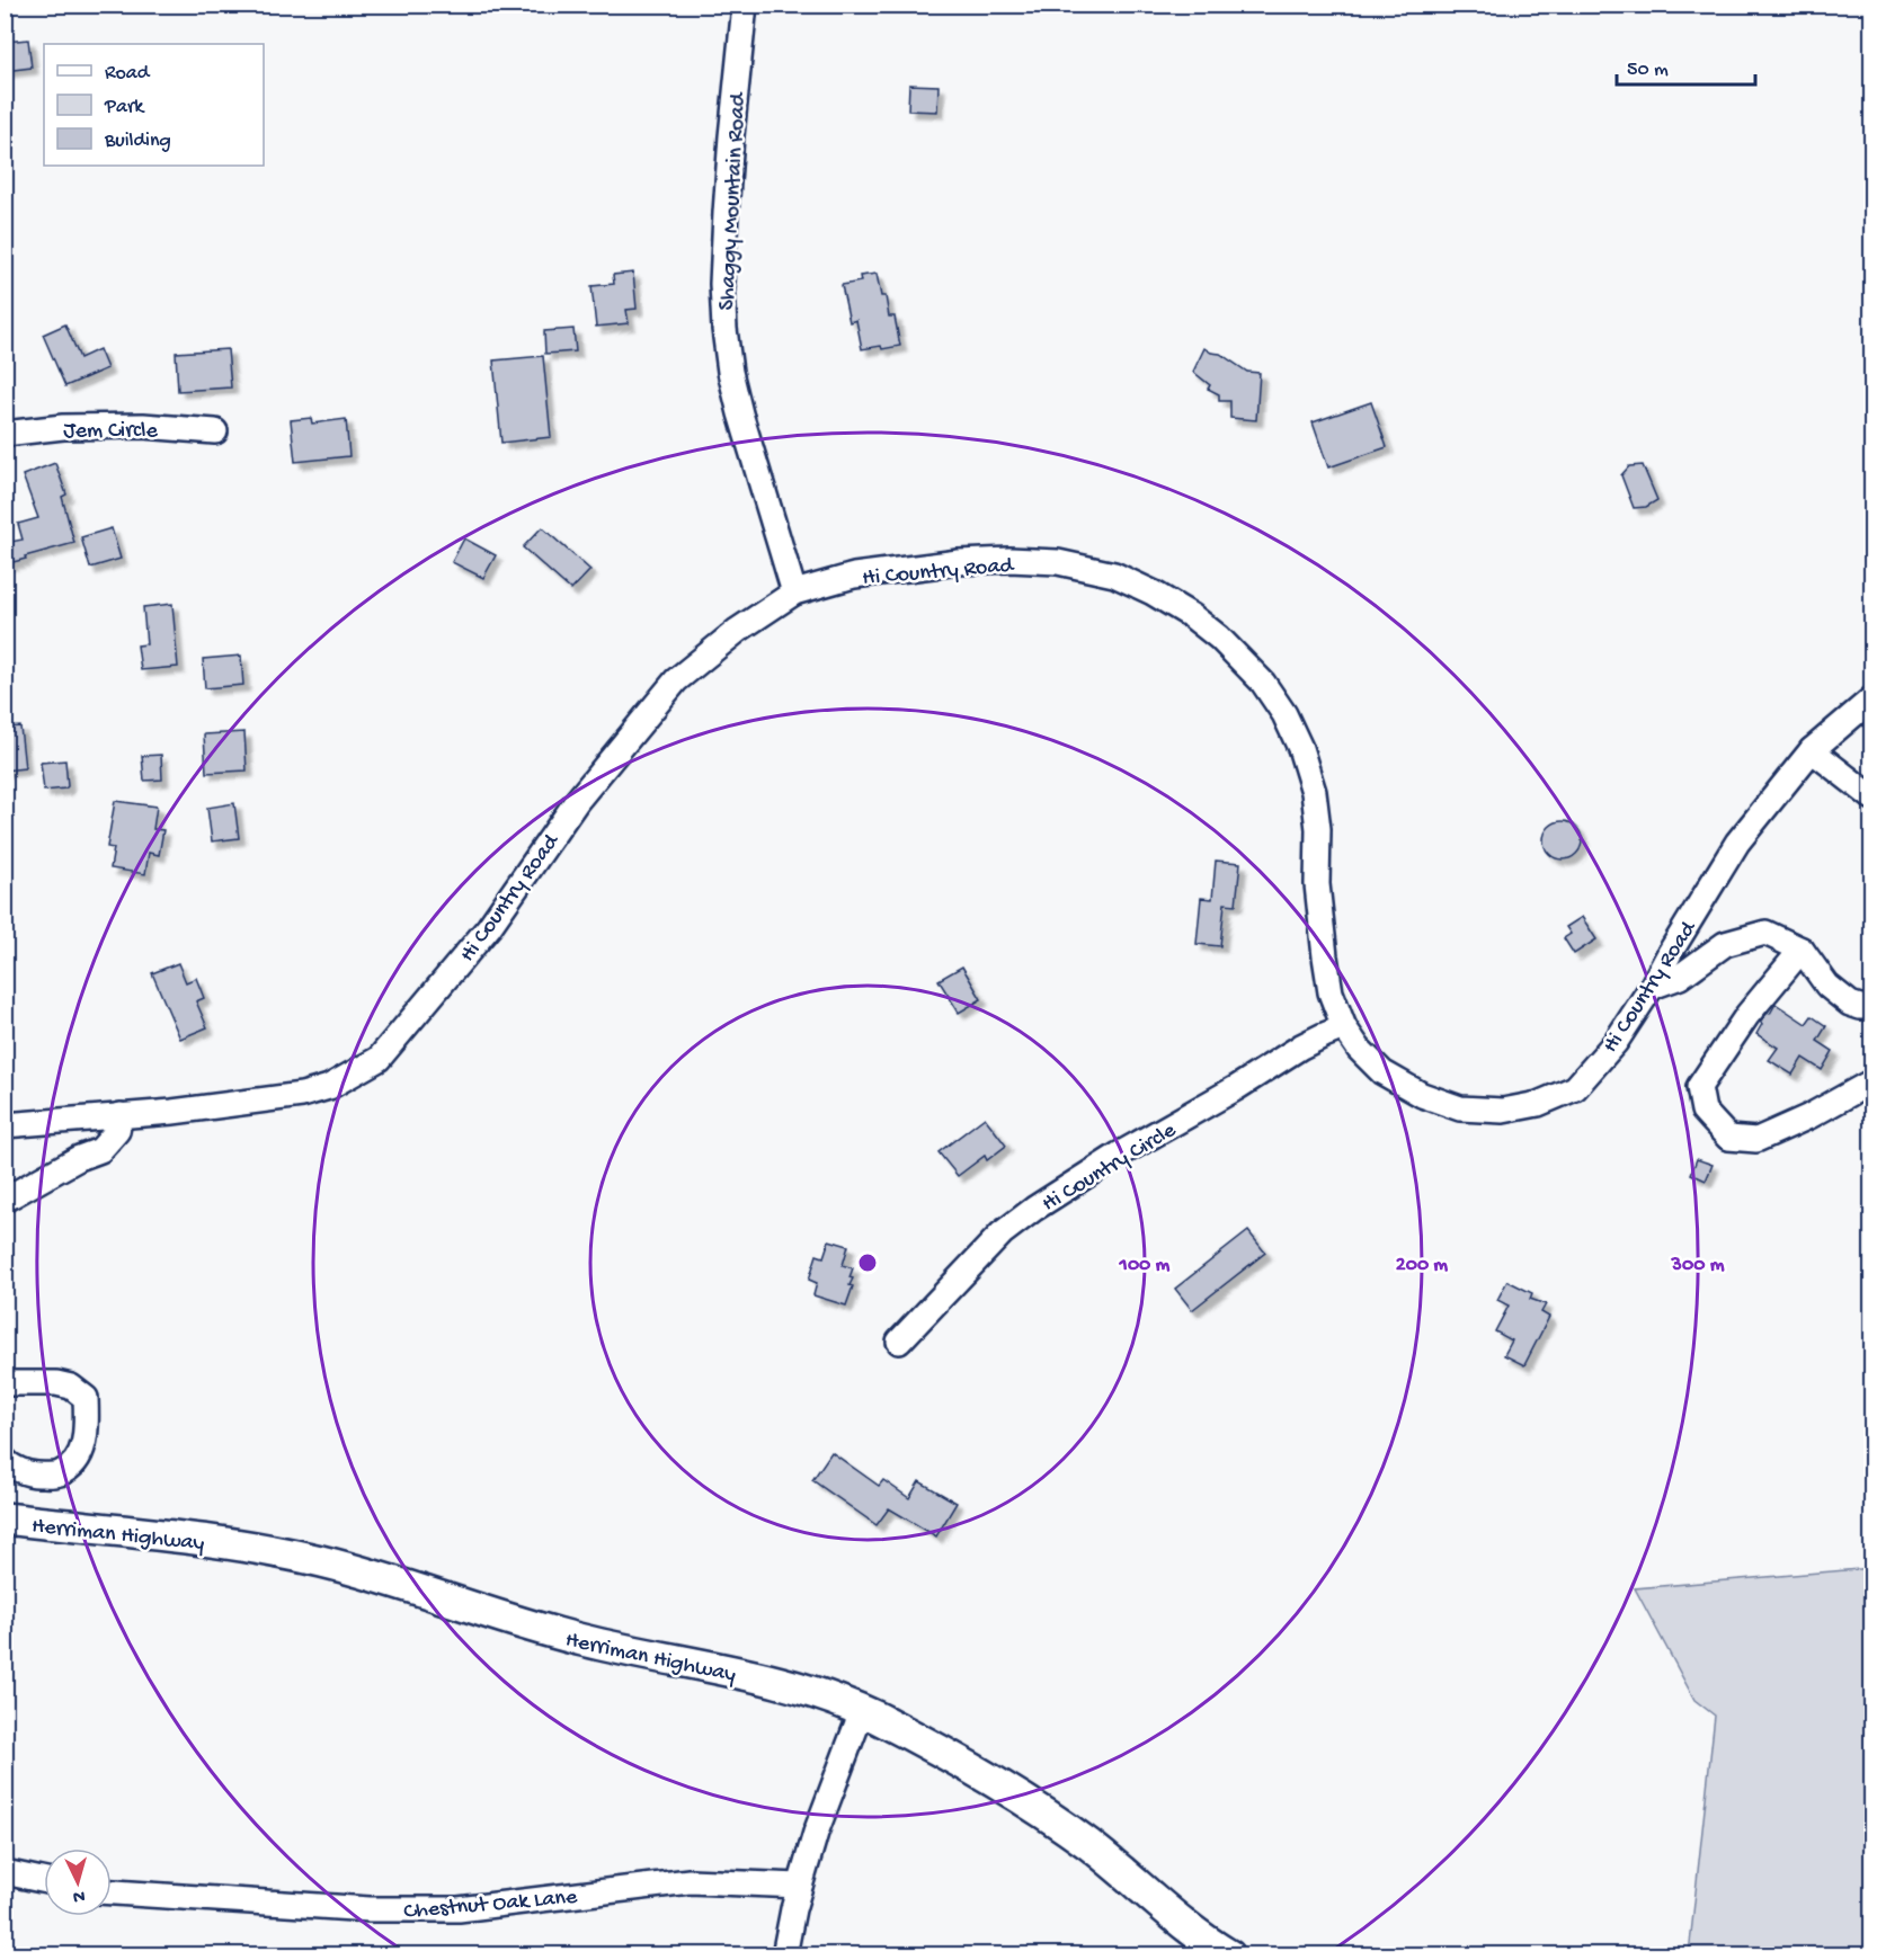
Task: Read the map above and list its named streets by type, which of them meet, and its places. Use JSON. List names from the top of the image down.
{
  "streets": {
    "main road": ["Herriman Highway"],
    "street": [
      "Shaggy Mountain Road",
      "Jem Circle",
      "Hi Country Road",
      "Hi Country Circle",
      "Chestnut Oak Lane"
    ]
  },
  "crossings": [
    ["Shaggy Mountain Road", "Hi Country Road"],
    ["Hi Country Road", "Hi Country Circle"]
  ],
  "legend": ["Road", "Park", "Building"],
  "scale_bar": "50 m",
  "north": "bottom",
  "rings": ["100 m", "200 m", "300 m"]
}
